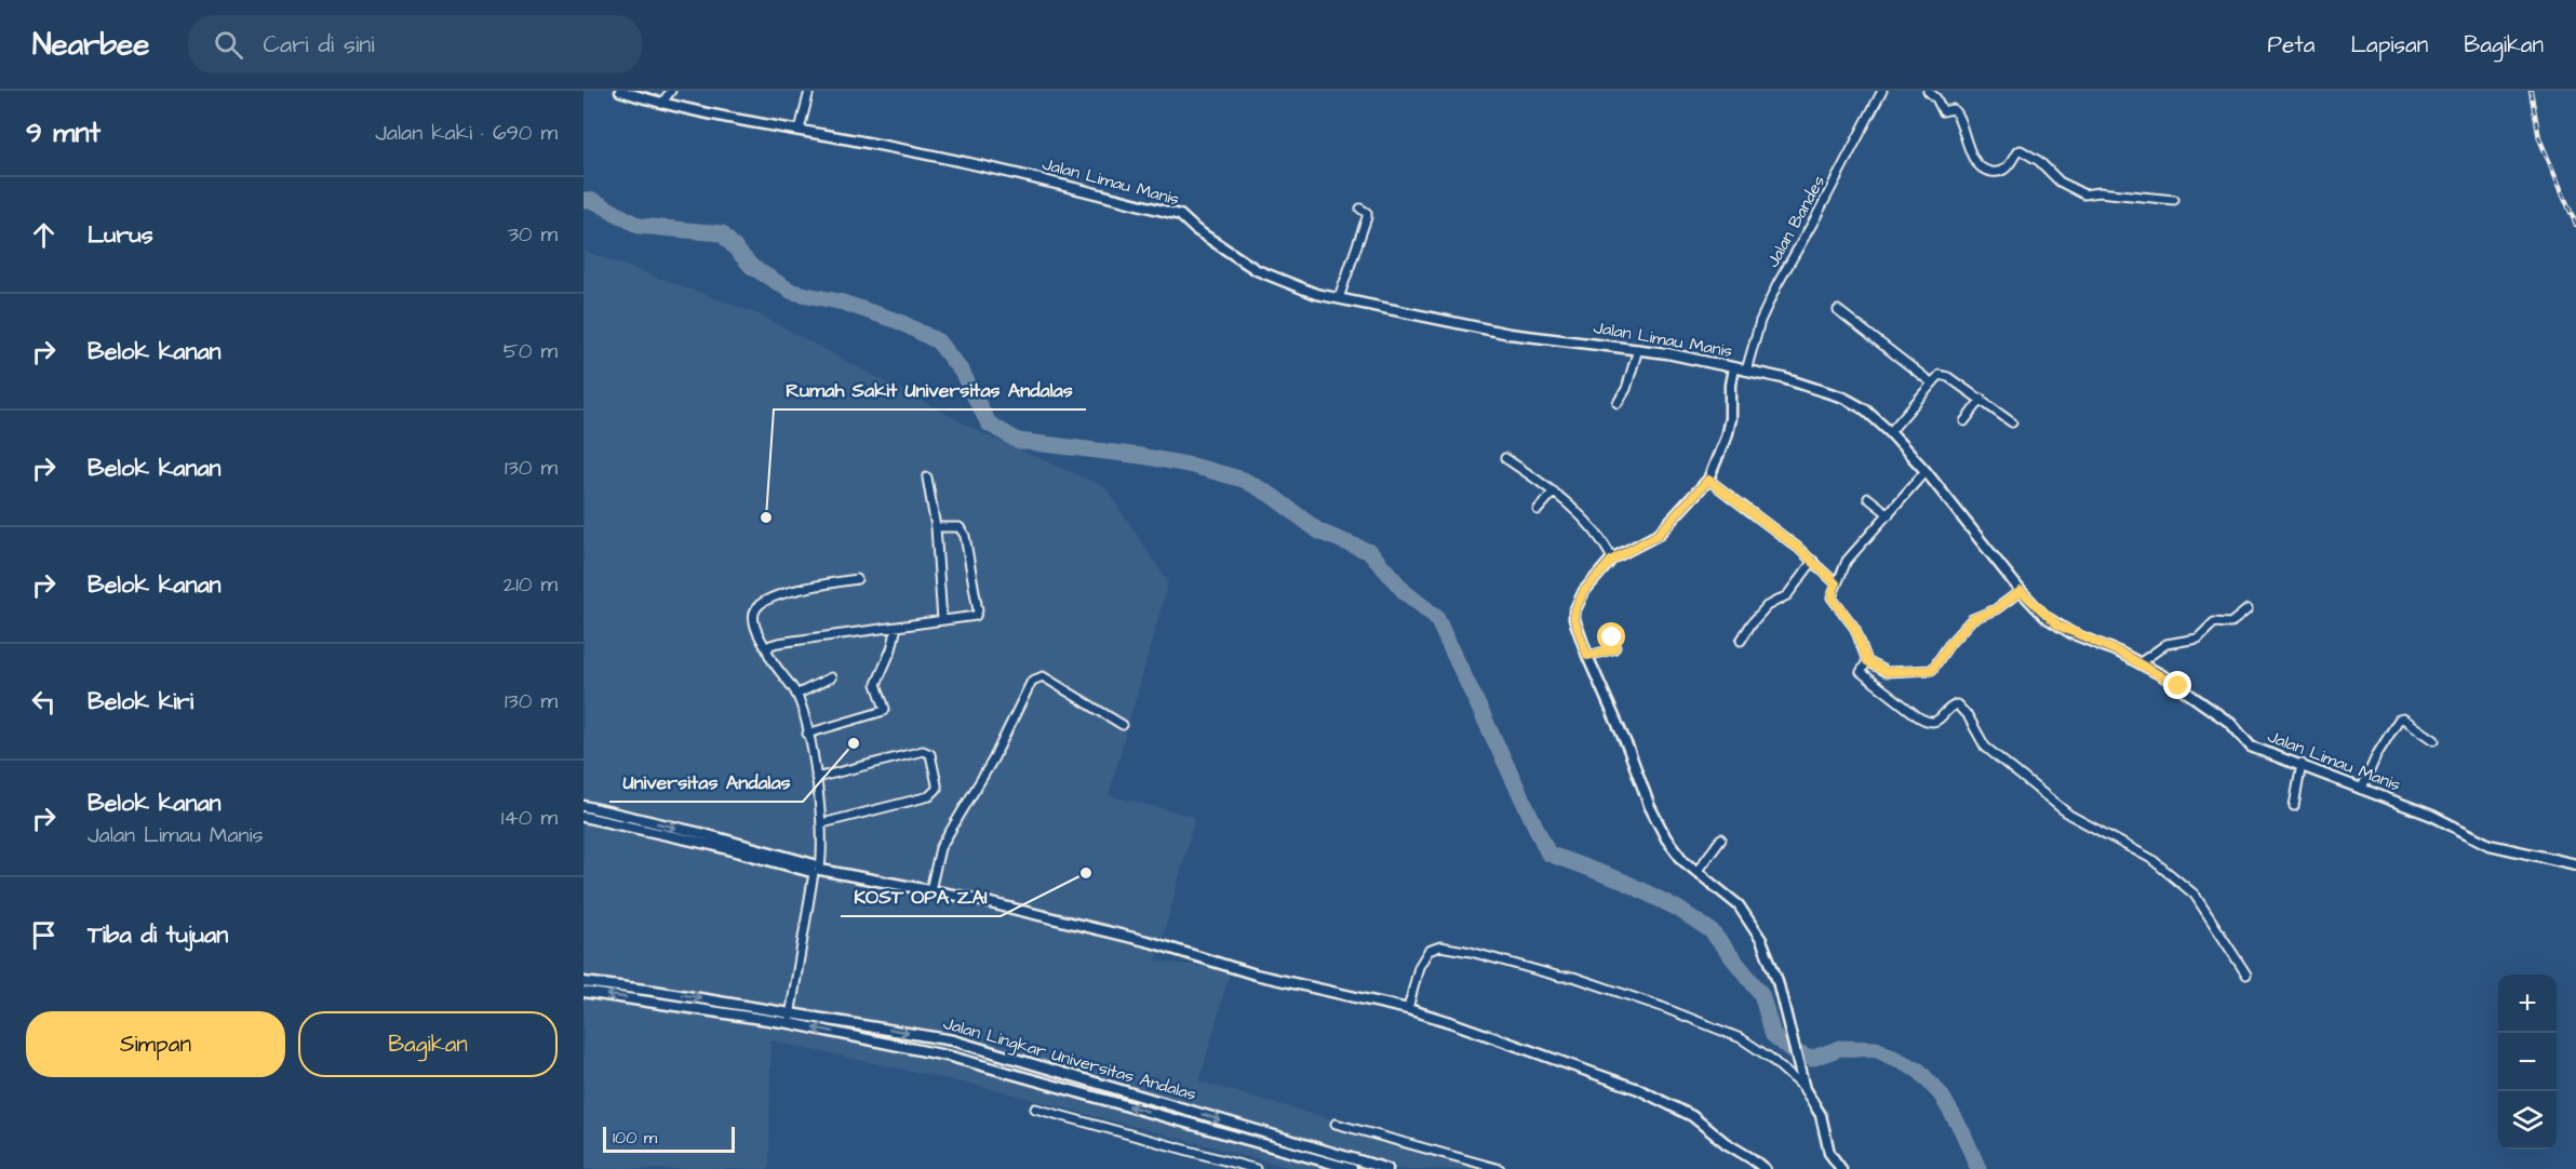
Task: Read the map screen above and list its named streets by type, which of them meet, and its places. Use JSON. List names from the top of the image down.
{
  "streets": {
    "street": ["Jalan Limau Manis", "Jalan Bandes", "Jalan Lingkar Universitas Andalas"]
  },
  "crossings": [
    ["Jalan Limau Manis", "Jalan Bandes"]
  ],
  "places": ["Rumah Sakit Universitas Andalas", "Universitas Andalas", "KOST OPA ZAI"],
  "scale_bar": "100 m",
  "page": {
    "header": "Nearbee",
    "search": "Cari di sini",
    "nav": ["Peta", "Lapisan", "Bagikan"],
    "heading": ["9 mnt", "Jalan kaki · 690 m"],
    "list": [
      ["Lurus", "30 m"],
      ["Belok kanan", "50 m"],
      ["Belok kanan", "130 m"],
      ["Belok kanan", "210 m"],
      ["Belok kiri", "130 m"],
      ["Belok kanan", "Jalan Limau Manis", "140 m"],
      "Tiba di tujuan"
    ],
    "map_buttons": ["+", "−"],
    "buttons": ["Simpan", "Bagikan"],
    "scale": "100 m"
  }
}
